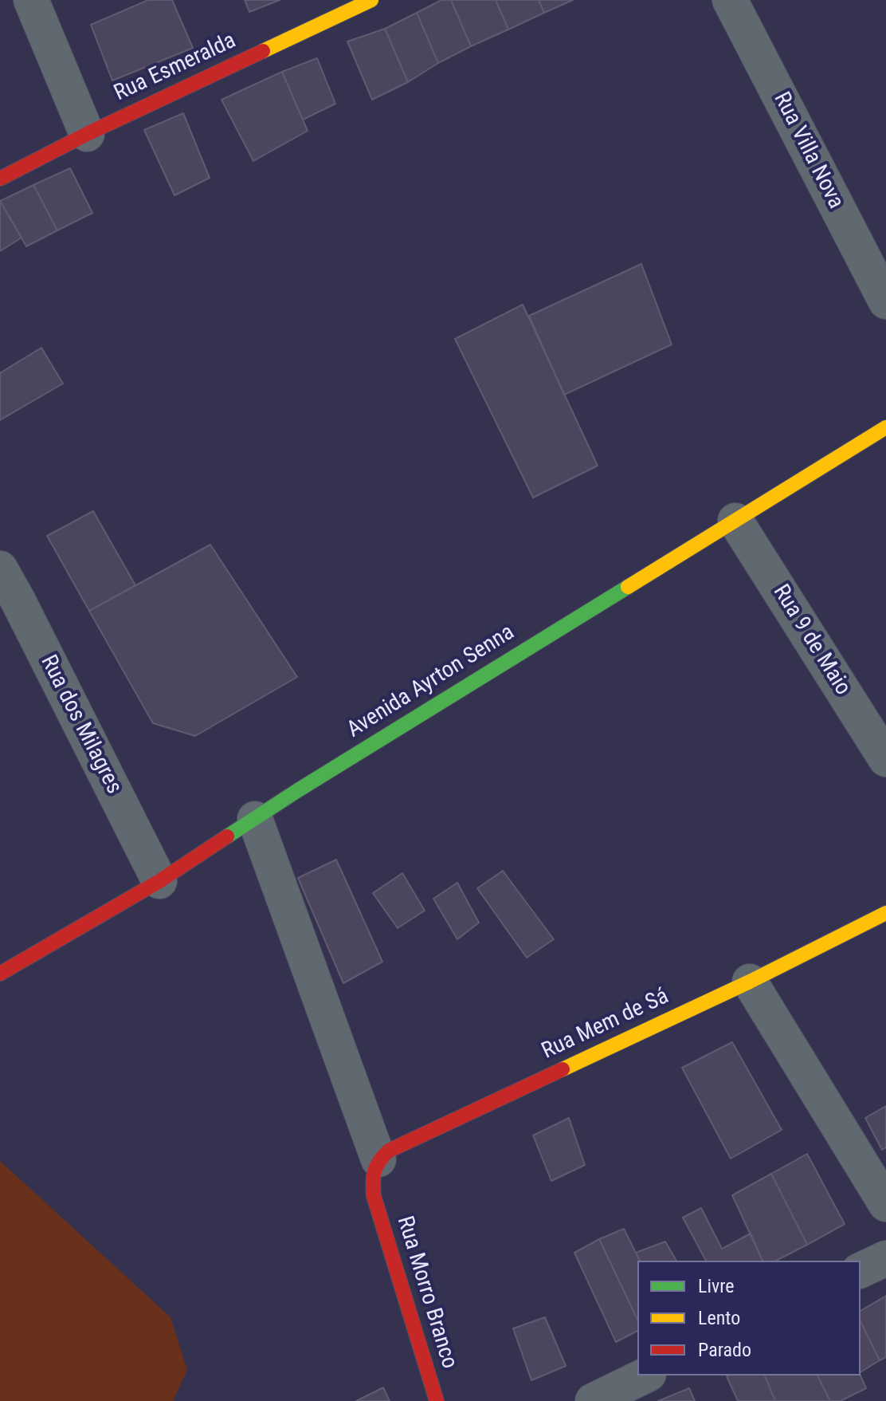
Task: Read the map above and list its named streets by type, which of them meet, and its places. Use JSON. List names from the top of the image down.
{
  "streets": {
    "main road": [
      "Rua Esmeralda",
      "Avenida Ayrton Senna",
      "Rua Mem de Sá",
      "Rua Morro Branco"
    ],
    "street": ["Rua Villa Nova", "Rua 9 de Maio", "Rua dos Milagres"]
  },
  "crossings": [
    ["Rua 9 de Maio", "Avenida Ayrton Senna"],
    ["Avenida Ayrton Senna", "Rua dos Milagres"],
    ["Rua Mem de Sá", "Rua Morro Branco"]
  ],
  "legend": ["Livre", "Lento", "Parado"]
}
